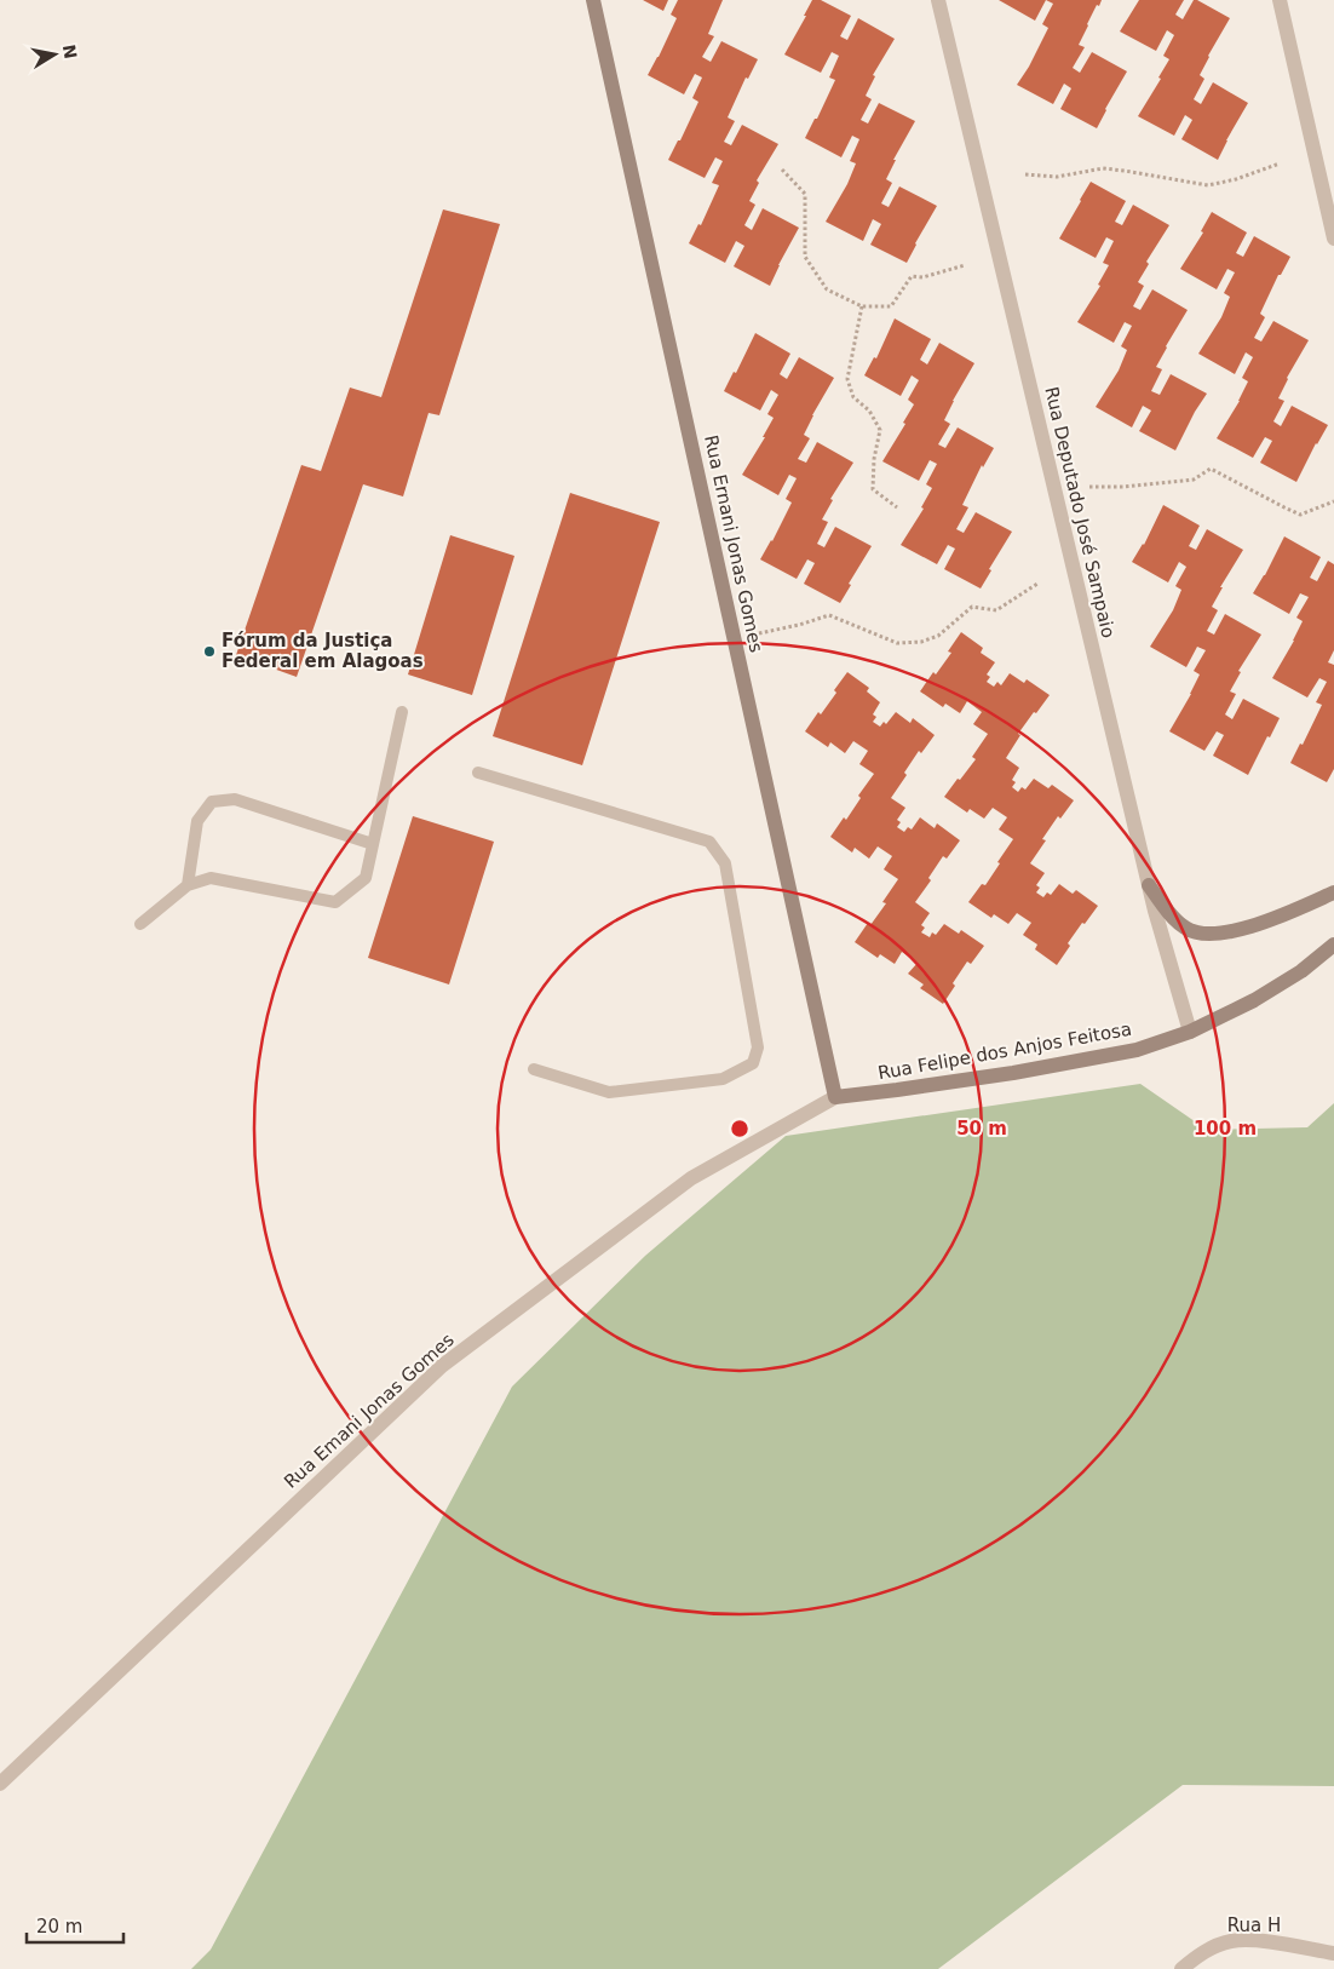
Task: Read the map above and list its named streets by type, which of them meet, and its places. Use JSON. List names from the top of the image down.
{
  "streets": {
    "street": [
      "Rua Deputado José Sampaio",
      "Rua Ernani Jonas Gomes",
      "Rua Felipe dos Anjos Feitosa",
      "Rua Emani Jonas Gomes",
      "Rua H"
    ]
  },
  "crossings": [
    ["Rua Deputado José Sampaio", "Rua Felipe dos Anjos Feitosa"],
    ["Rua Ernani Jonas Gomes", "Rua Felipe dos Anjos Feitosa"],
    ["Rua Ernani Jonas Gomes", "Rua Emani Jonas Gomes"],
    ["Rua Felipe dos Anjos Feitosa", "Rua Emani Jonas Gomes"]
  ],
  "places": ["Fórum da Justiça Federal em Alagoas"],
  "scale_bar": "20 m",
  "north": "right",
  "rings": ["50 m", "100 m"]
}
